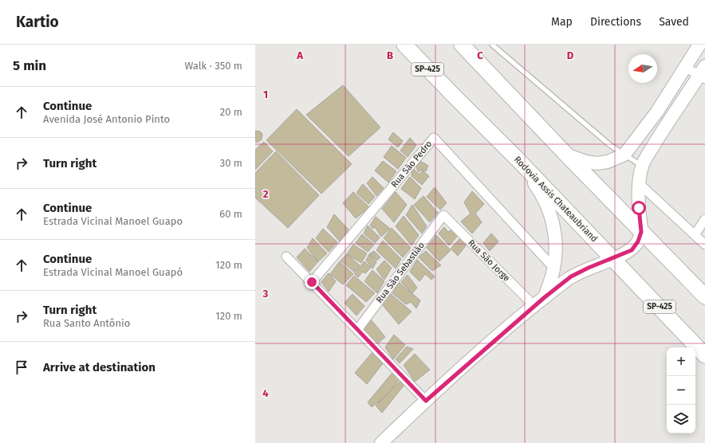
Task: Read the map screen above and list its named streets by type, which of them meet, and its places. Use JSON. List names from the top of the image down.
{
  "streets": {
    "highway": ["SP-425", "Rodovia Assis Chateaubriand"],
    "street": ["Rua São Pedro", "Rua São Jorge", "Rua São Sebastião"]
  },
  "crossings": [
    ["Rua São Jorge", "Rua São Sebastião"]
  ],
  "north": "left",
  "page": {
    "header": "Kartio",
    "nav": ["Map", "Directions", "Saved"],
    "heading": ["5 min", "Walk · 350 m"],
    "list": [
      ["Continue", "Avenida José Antonio Pinto", "20 m"],
      ["Turn right", "30 m"],
      ["Continue", "Estrada Vicinal Manoel Guapo", "60 m"],
      ["Continue", "Estrada Vicinal Manoel Guapó", "120 m"],
      ["Turn right", "Rua Santo Antônio", "120 m"],
      "Arrive at destination"
    ],
    "map_buttons": ["+", "−"]
  },
  "grid": {
    "columns": [
      "A",
      "B",
      "C",
      "D"
    ],
    "rows": [
      "1",
      "2",
      "3",
      "4"
    ]
  }
}
